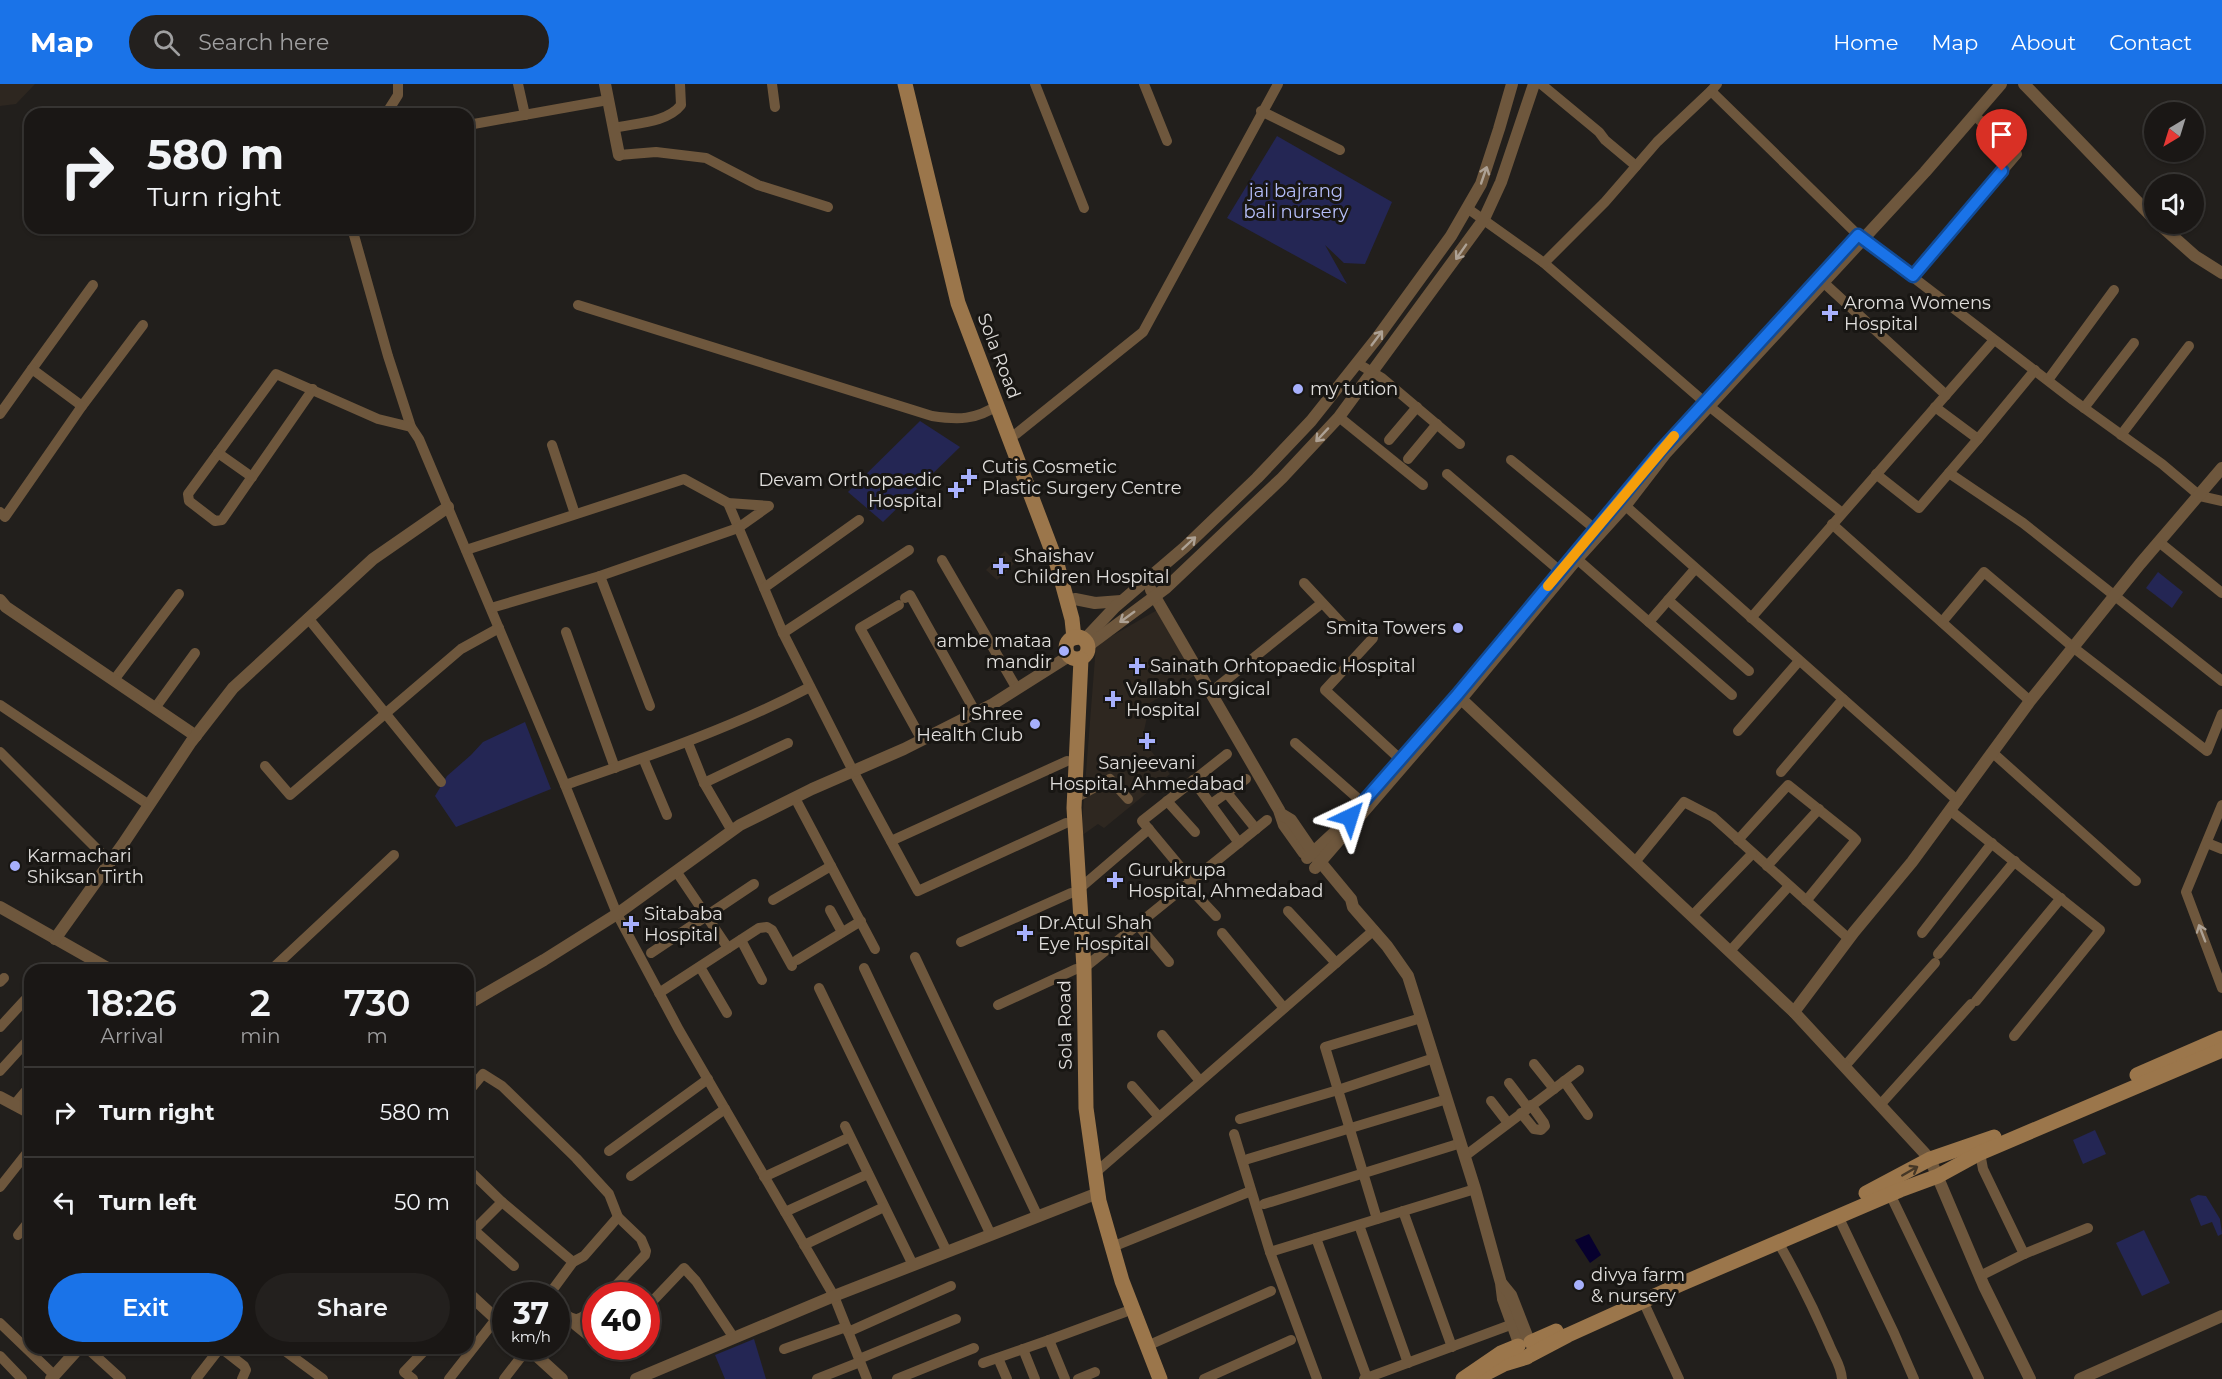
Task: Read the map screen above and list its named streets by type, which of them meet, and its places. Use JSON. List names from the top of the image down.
{
  "streets": {
    "main road": ["Sola Road"]
  },
  "parks": ["jai bajrang bali nursery"],
  "places": {
    "health": [
      "Aroma Womens Hospital",
      "Cutis Cosmetic Plastic Surgery Centre",
      "Devam Orthopaedic Hospital",
      "Shaishav Children Hospital",
      "Sainath Orhtopaedic Hospital",
      "Vallabh Surgical Hospital",
      "Sanjeevani Hospital, Ahmedabad",
      "Gurukrupa Hospital, Ahmedabad",
      "Sitababa Hospital",
      "Dr.Atul Shah Eye Hospital"
    ],
    "other": [
      "my tution",
      "Smita Towers",
      "ambe mataa mandir",
      "I Shree Health Club",
      "Karmachari Shiksan Tirth",
      "divya farm & nursery"
    ]
  },
  "north": "bottom left",
  "page": {
    "header": "Map",
    "search": "Search here",
    "nav": [
      "Home",
      "Map",
      "About",
      "Contact"
    ],
    "turn": ["580 m", "Turn right"],
    "eta": [
      "18:26",
      "Arrival",
      "2",
      "min",
      "730",
      "m"
    ],
    "list": [
      {
        "name": "Turn right",
        "value": "580 m"
      },
      {
        "name": "Turn left",
        "value": "50 m"
      }
    ],
    "buttons": ["Exit", "Share"],
    "speed": "37 km/h",
    "limit": "40"
  }
}
